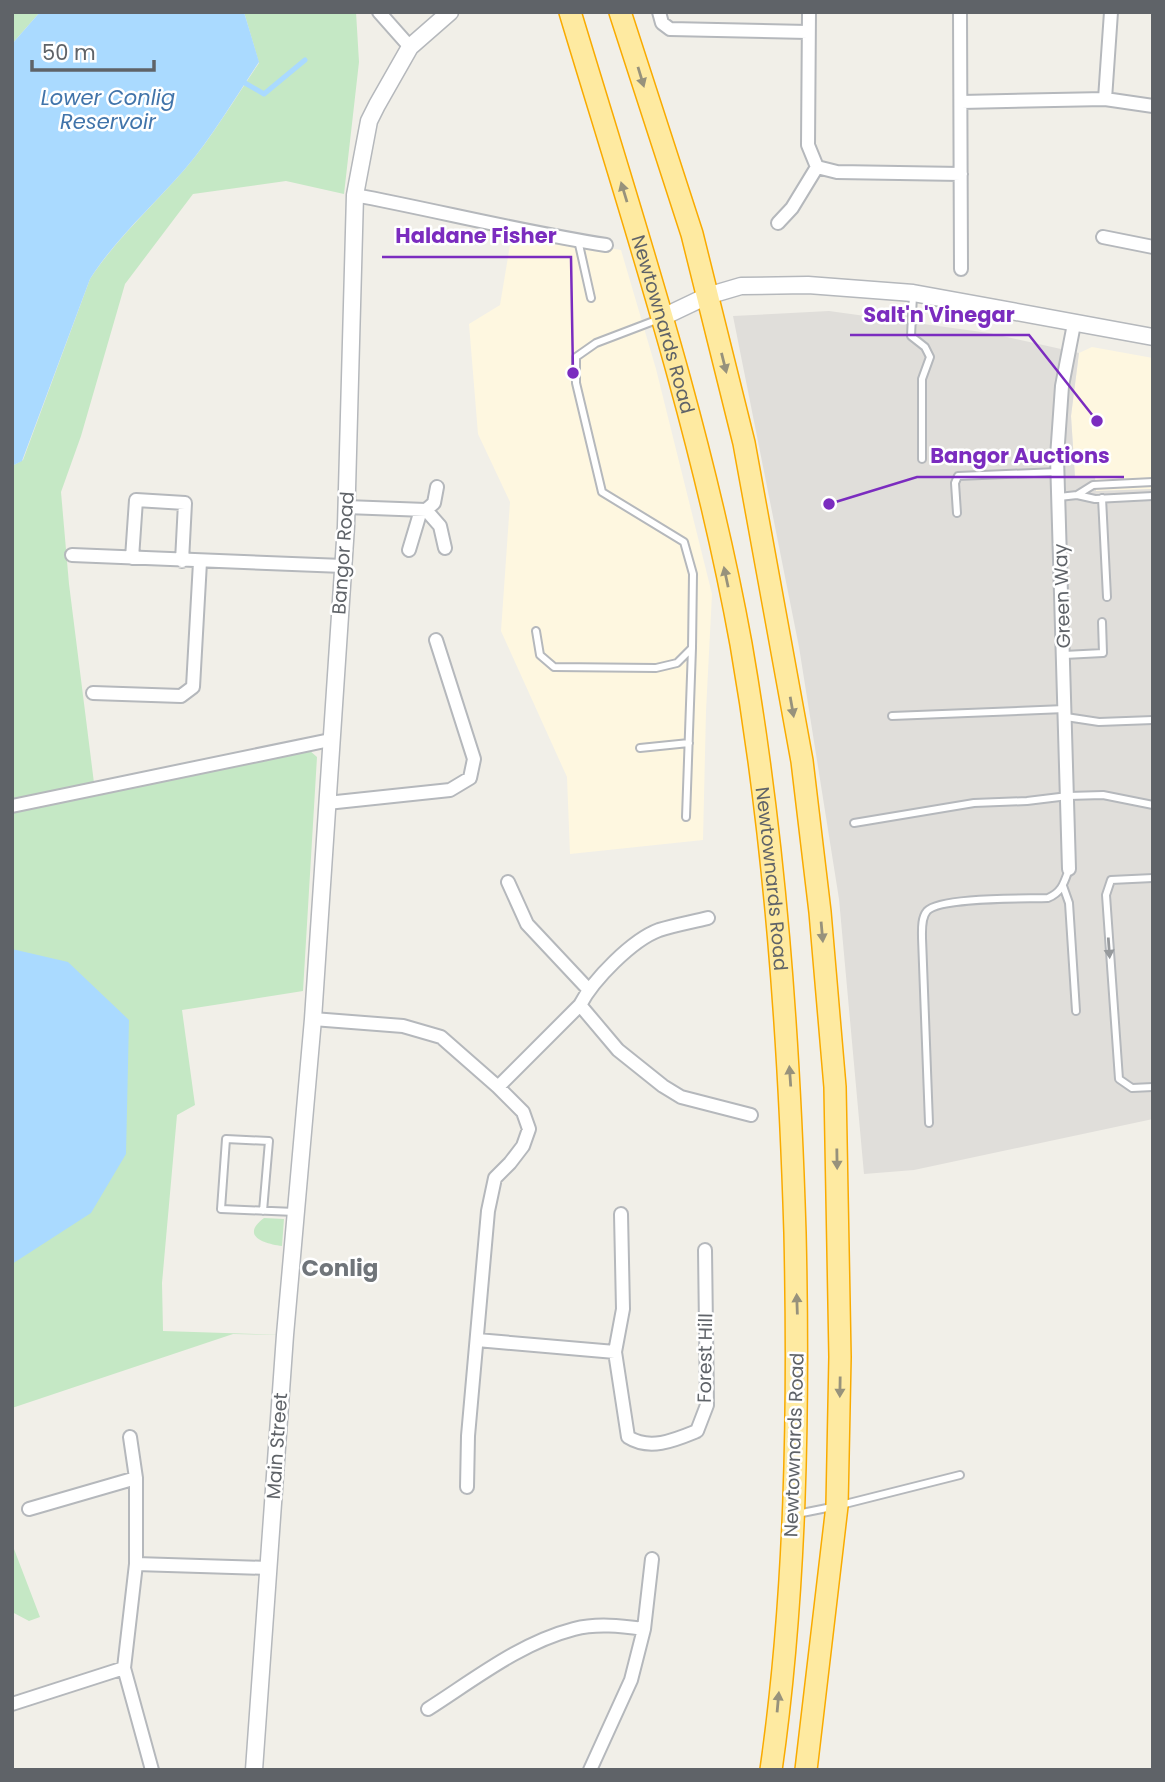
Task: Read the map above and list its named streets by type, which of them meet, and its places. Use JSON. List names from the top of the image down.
{
  "streets": {
    "highway": ["Newtownards Road"],
    "street": [
      "Bangor Road",
      "Green Way",
      "Forest Hill",
      "Main Street"
    ]
  },
  "crossings": [
    ["Bangor Road", "Main Street"]
  ],
  "districts": ["Conlig"],
  "water": ["Lower Conlig Reservoir"],
  "places": ["Haldane Fisher", "Salt'n'Vinegar", "Bangor Auctions"],
  "scale_bar": "50 m"
}
